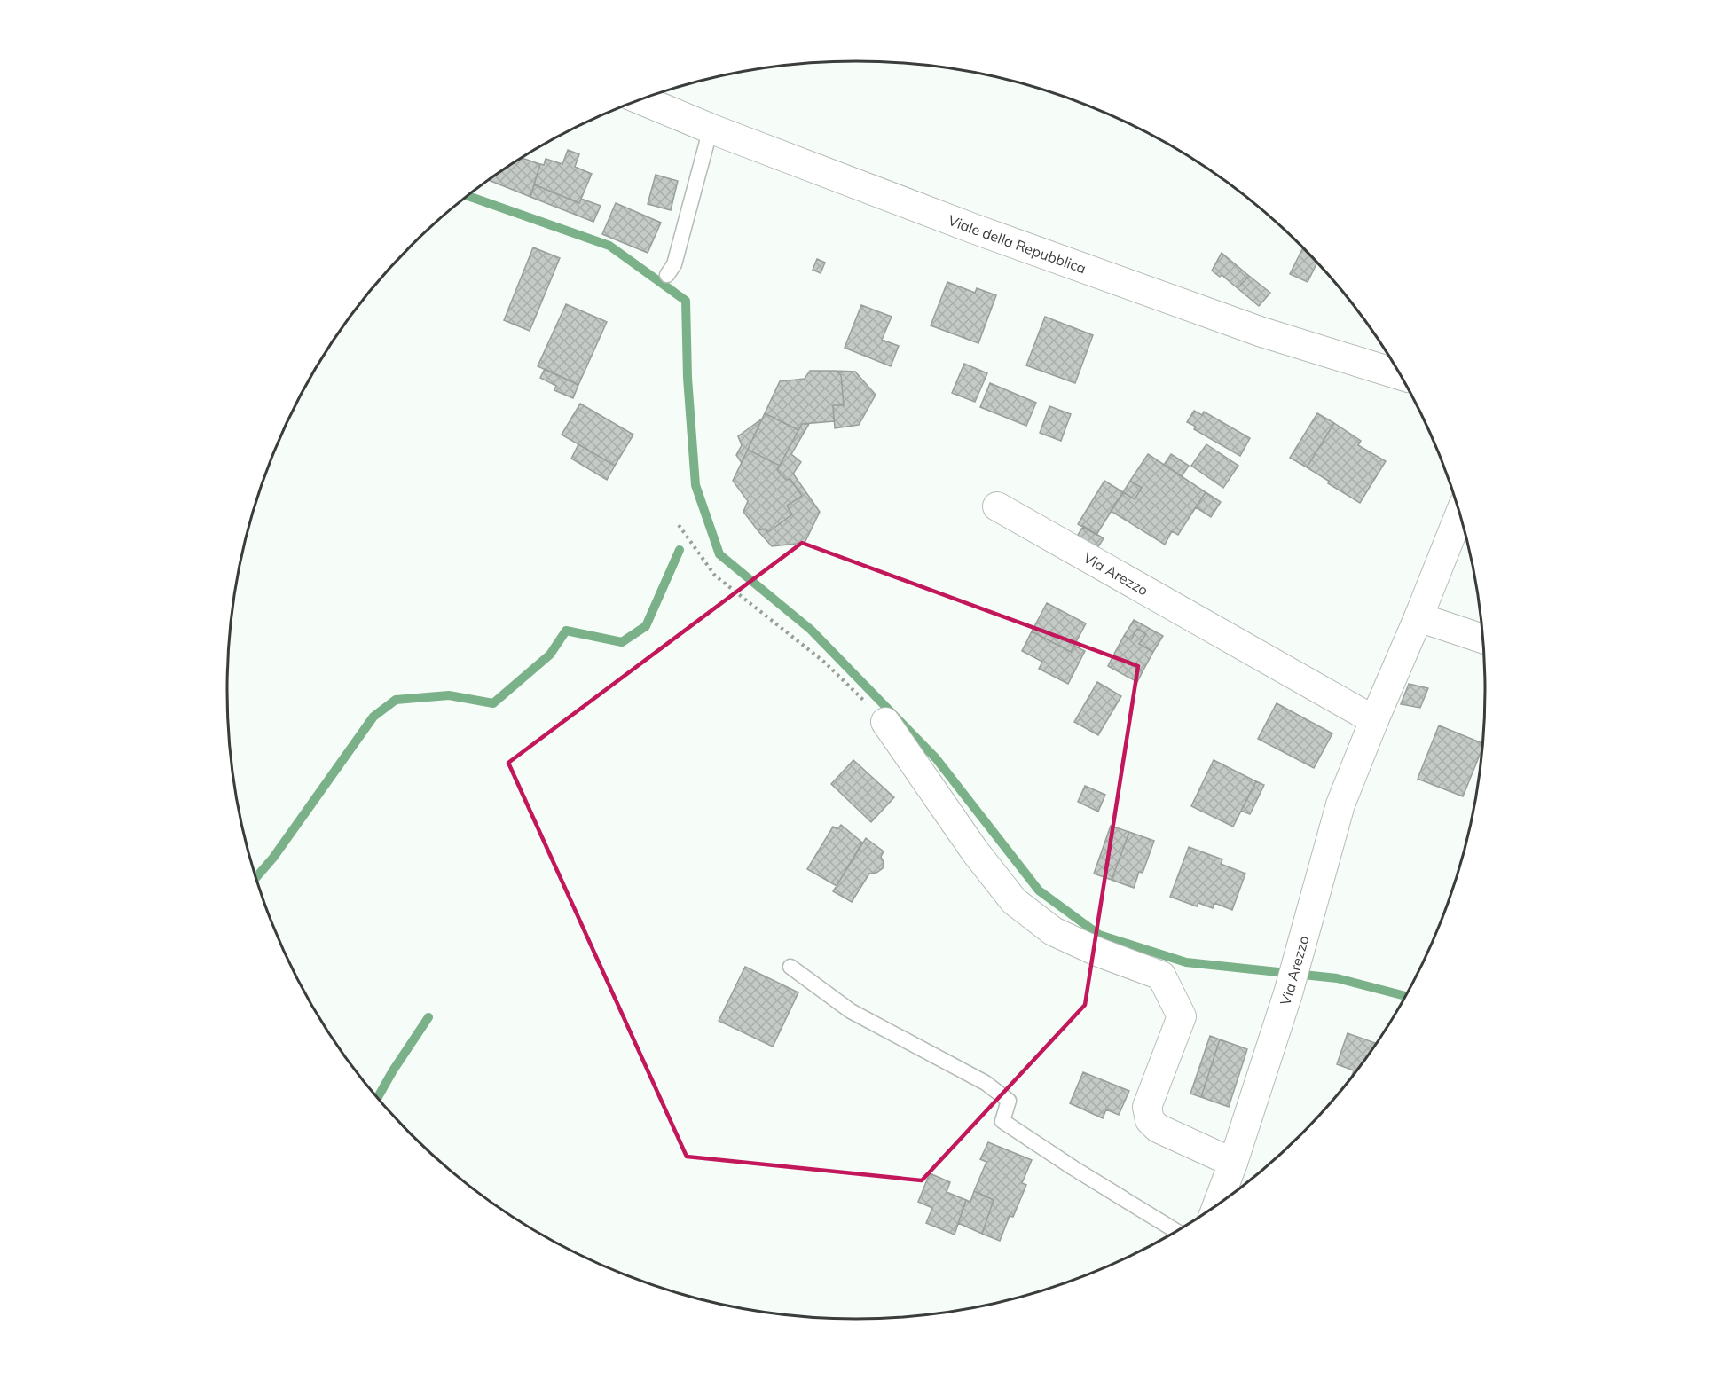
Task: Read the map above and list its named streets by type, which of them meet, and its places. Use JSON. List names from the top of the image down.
{
  "streets": {
    "main road": ["Viale della Repubblica"],
    "street": ["Via Arezzo"]
  }
}
